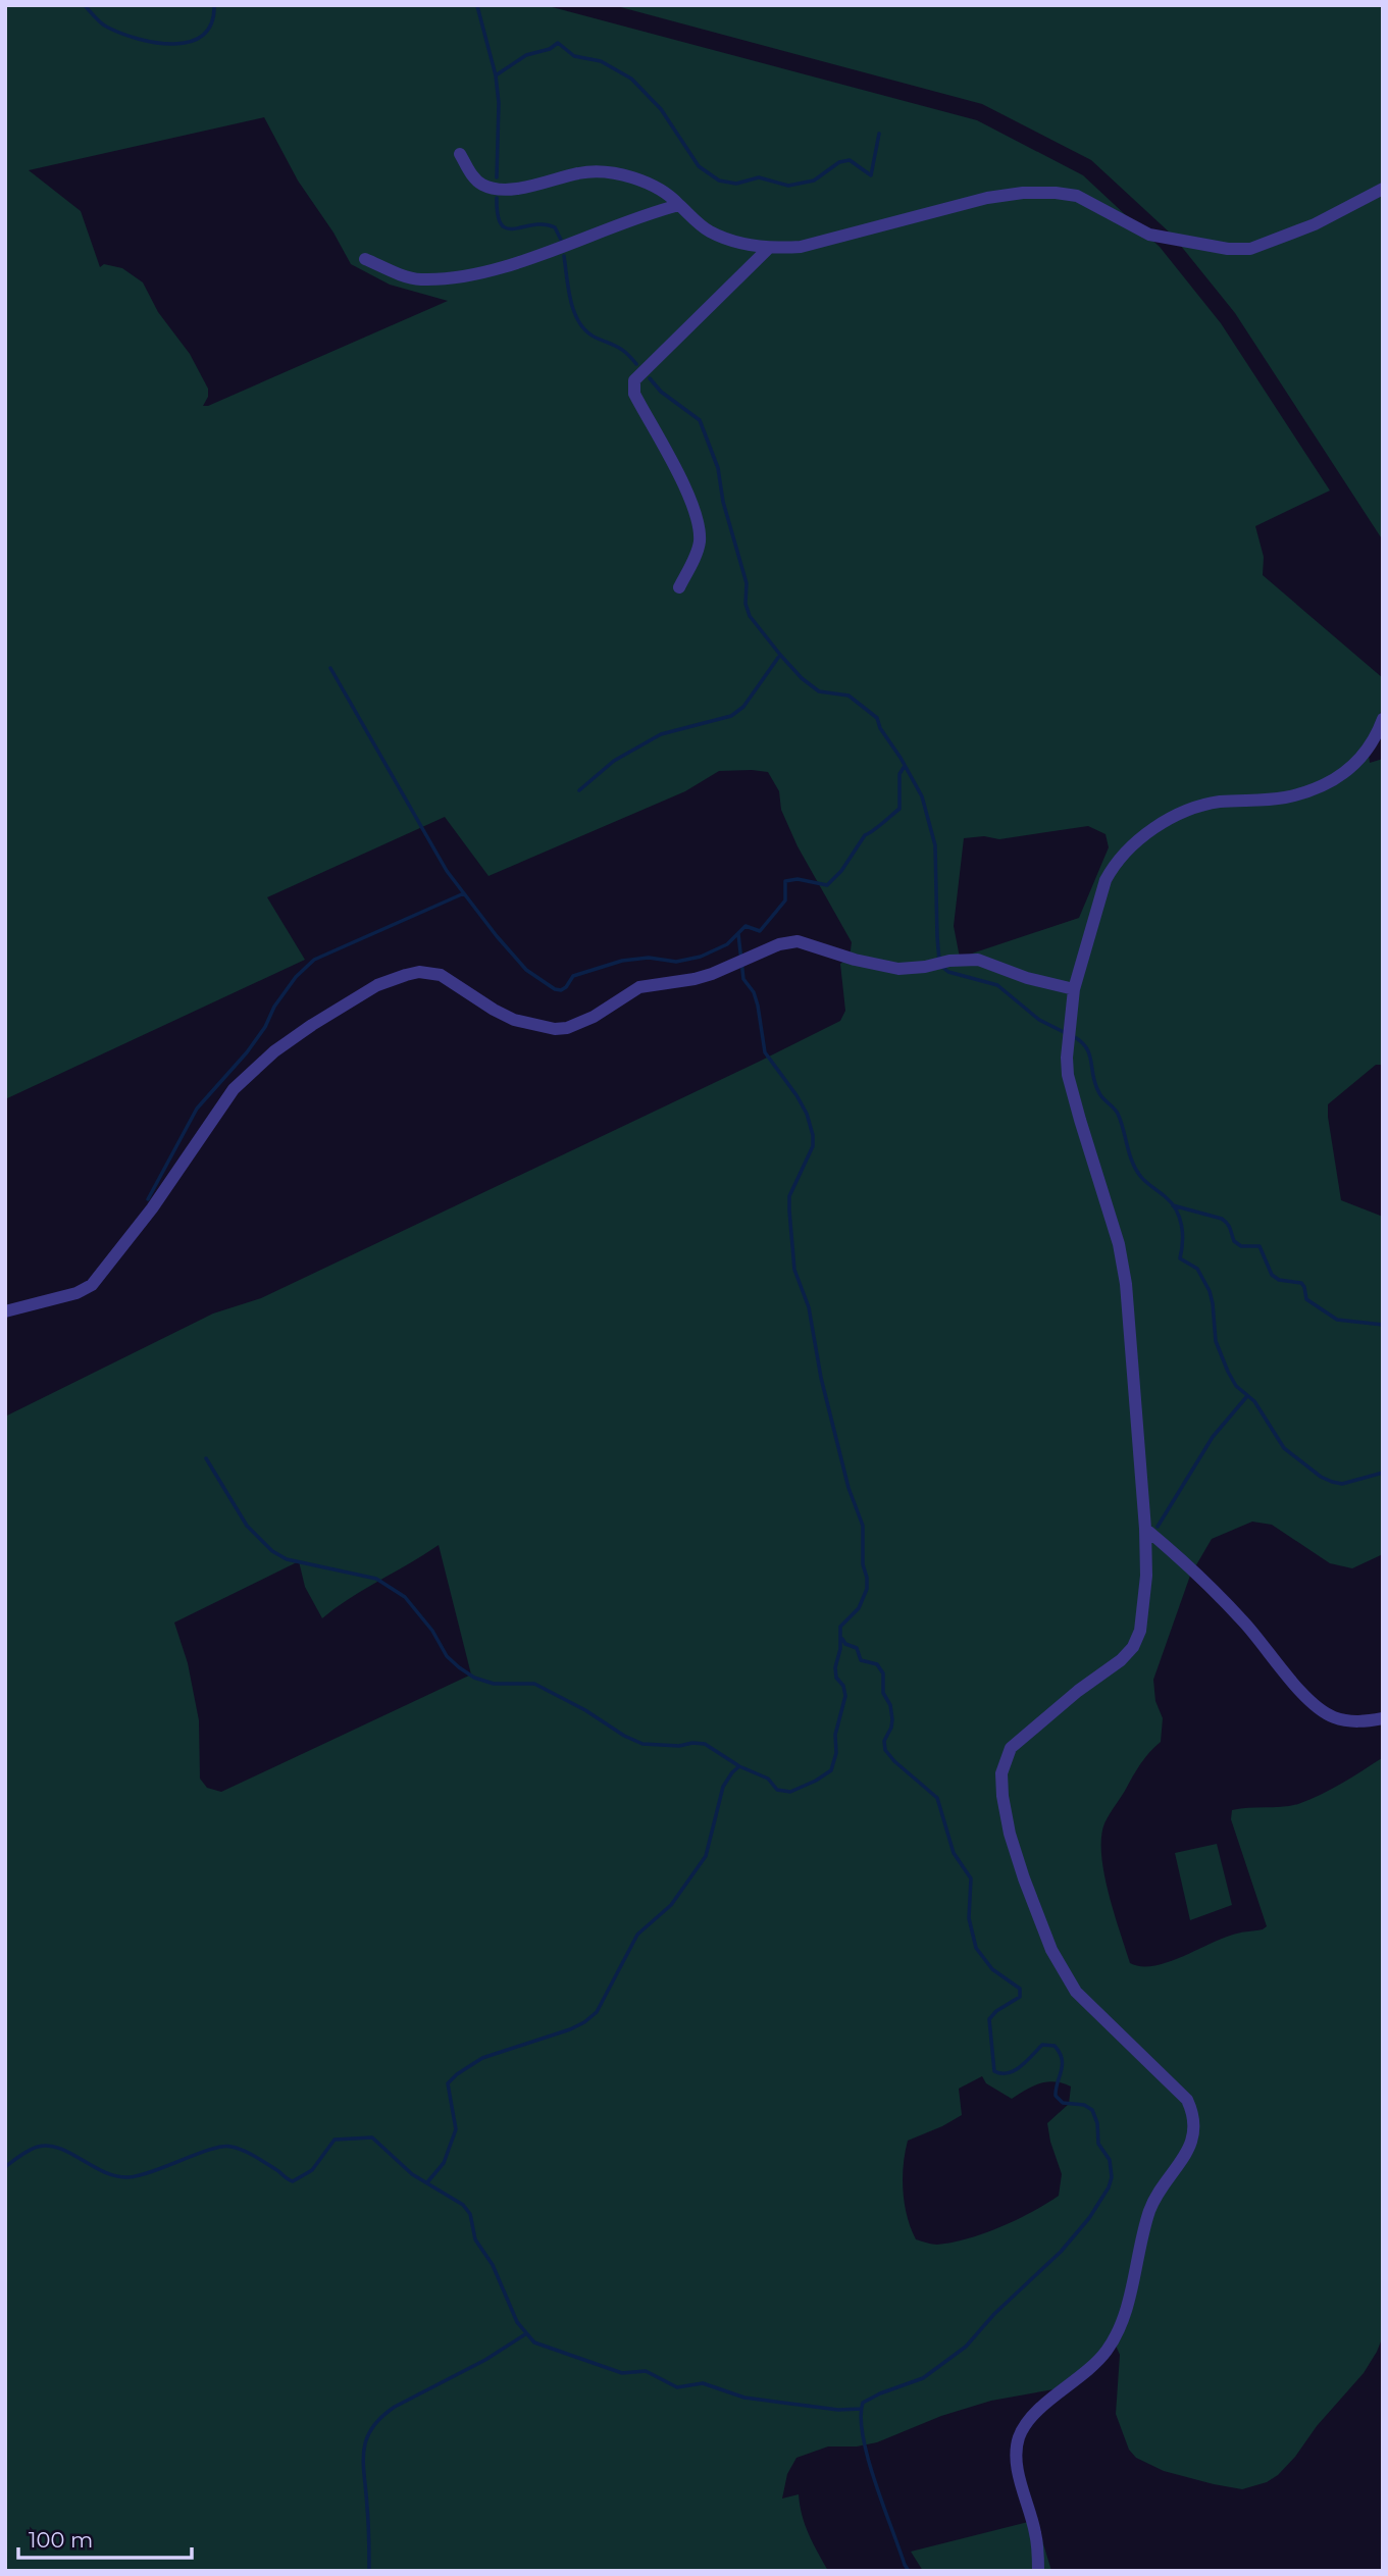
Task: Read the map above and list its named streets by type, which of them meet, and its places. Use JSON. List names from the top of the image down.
{
  "scale_bar": "100 m"
}
